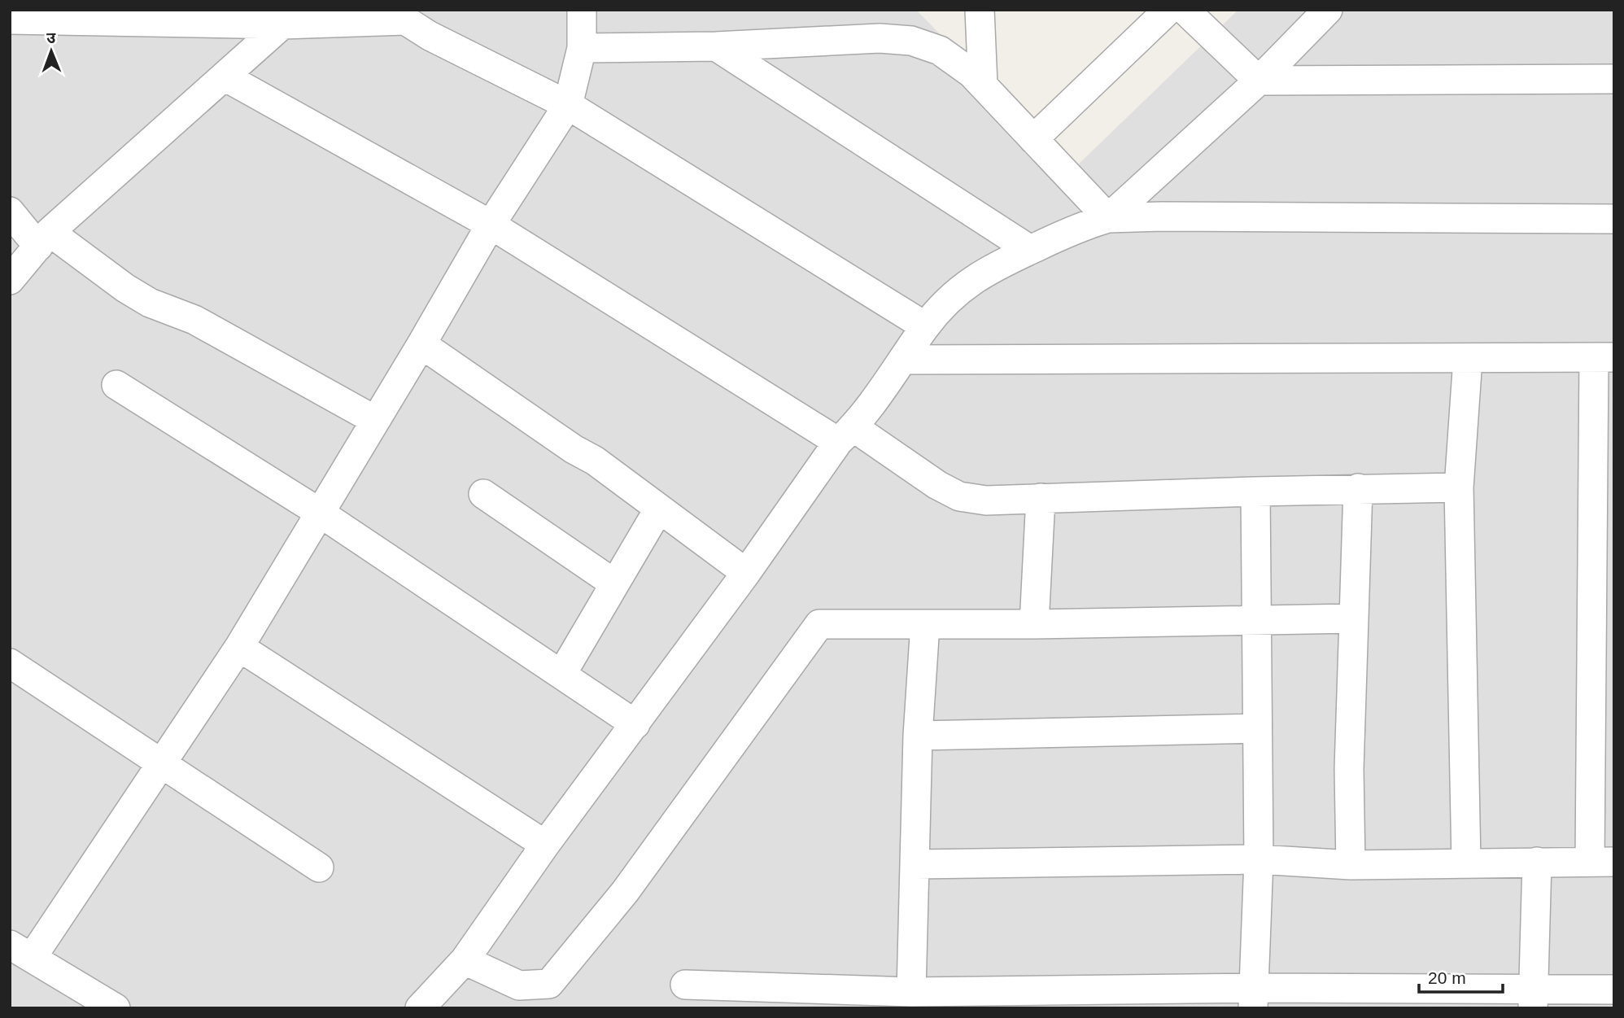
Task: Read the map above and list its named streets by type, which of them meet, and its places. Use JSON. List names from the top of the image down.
{
  "scale_bar": "20 m",
  "north": "top"
}
